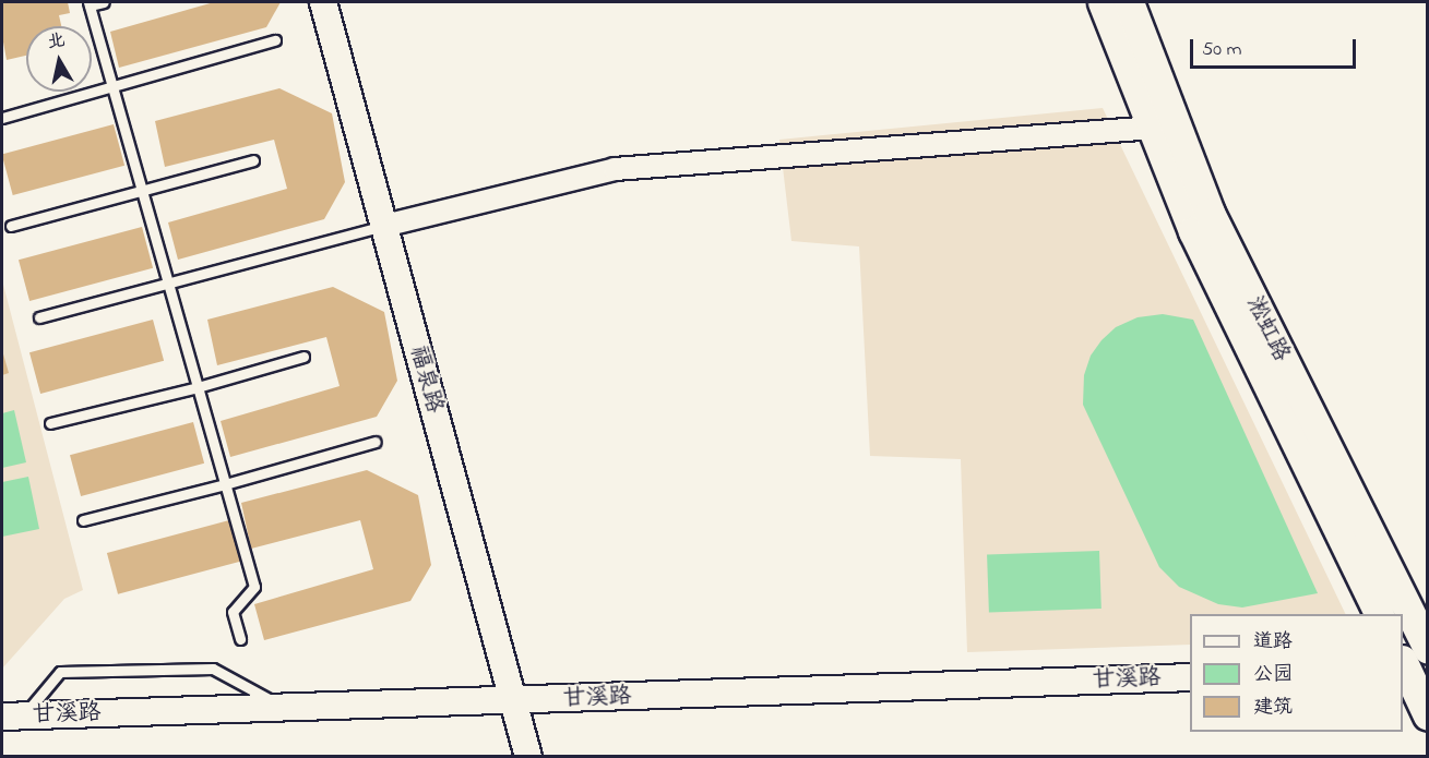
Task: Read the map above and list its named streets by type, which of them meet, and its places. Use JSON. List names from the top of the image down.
{
  "streets": {
    "main road": ["淞虹路"],
    "street": ["福泉路", "甘溪路"]
  },
  "crossings": [
    ["福泉路", "甘溪路"]
  ],
  "legend": ["道路", "公园", "建筑"],
  "scale_bar": "50 m",
  "north": "top"
}
